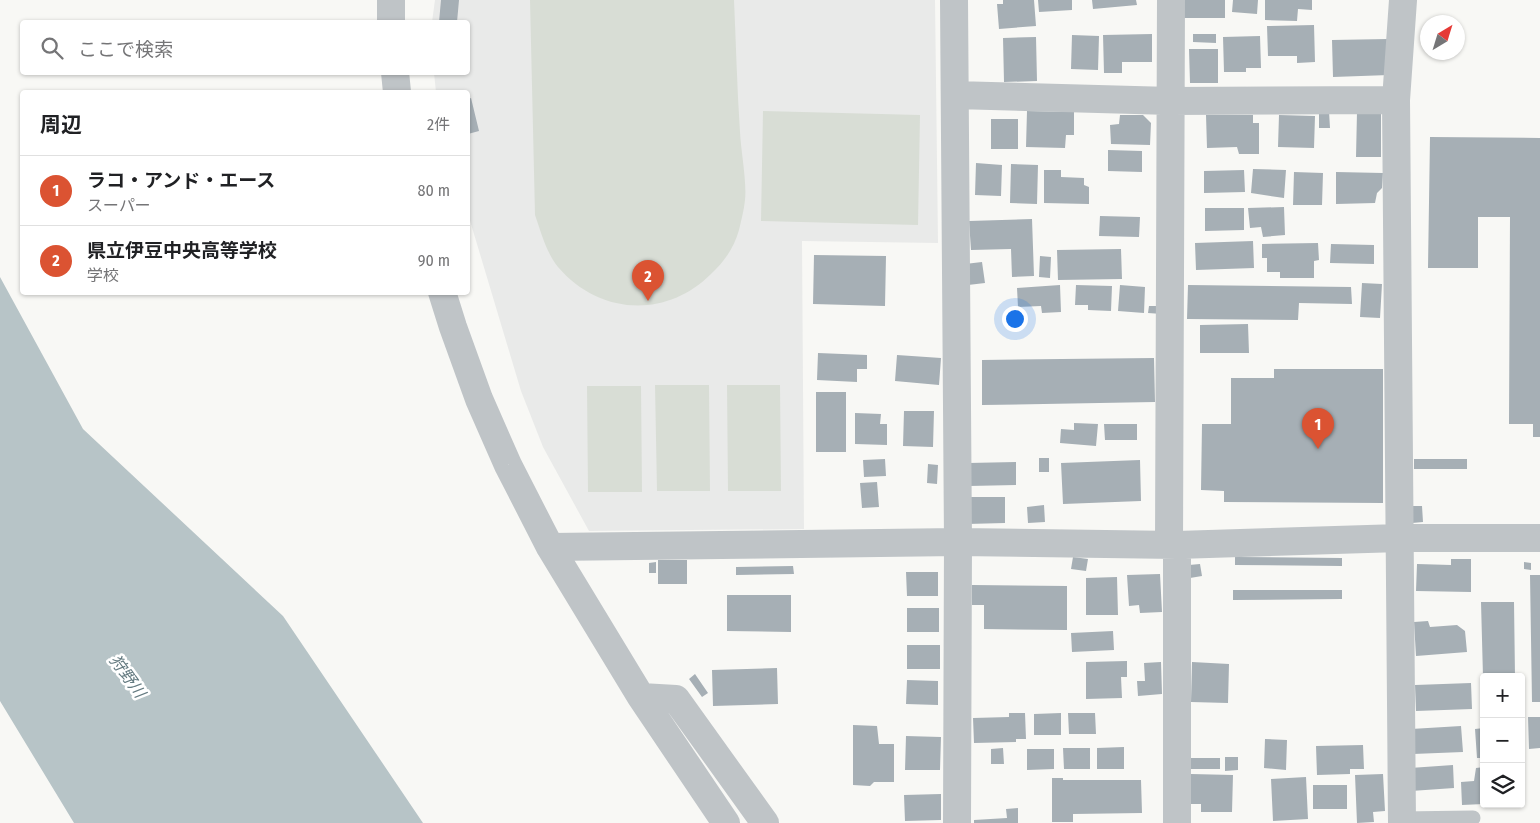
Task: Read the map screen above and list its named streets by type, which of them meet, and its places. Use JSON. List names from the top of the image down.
{
  "water": ["狩野川"],
  "north": "top right",
  "page": {
    "search": "ここで検索",
    "heading": ["周辺", "2件"],
    "list": [
      {
        "mark": "1",
        "name": "ラコ・アンド・エース",
        "note": "スーパー",
        "value": "80 m"
      },
      {
        "mark": "2",
        "name": "県立伊豆中央高等学校",
        "note": "学校",
        "value": "90 m"
      }
    ],
    "pins": ["2", "1"],
    "map_buttons": ["+", "−"]
  }
}
